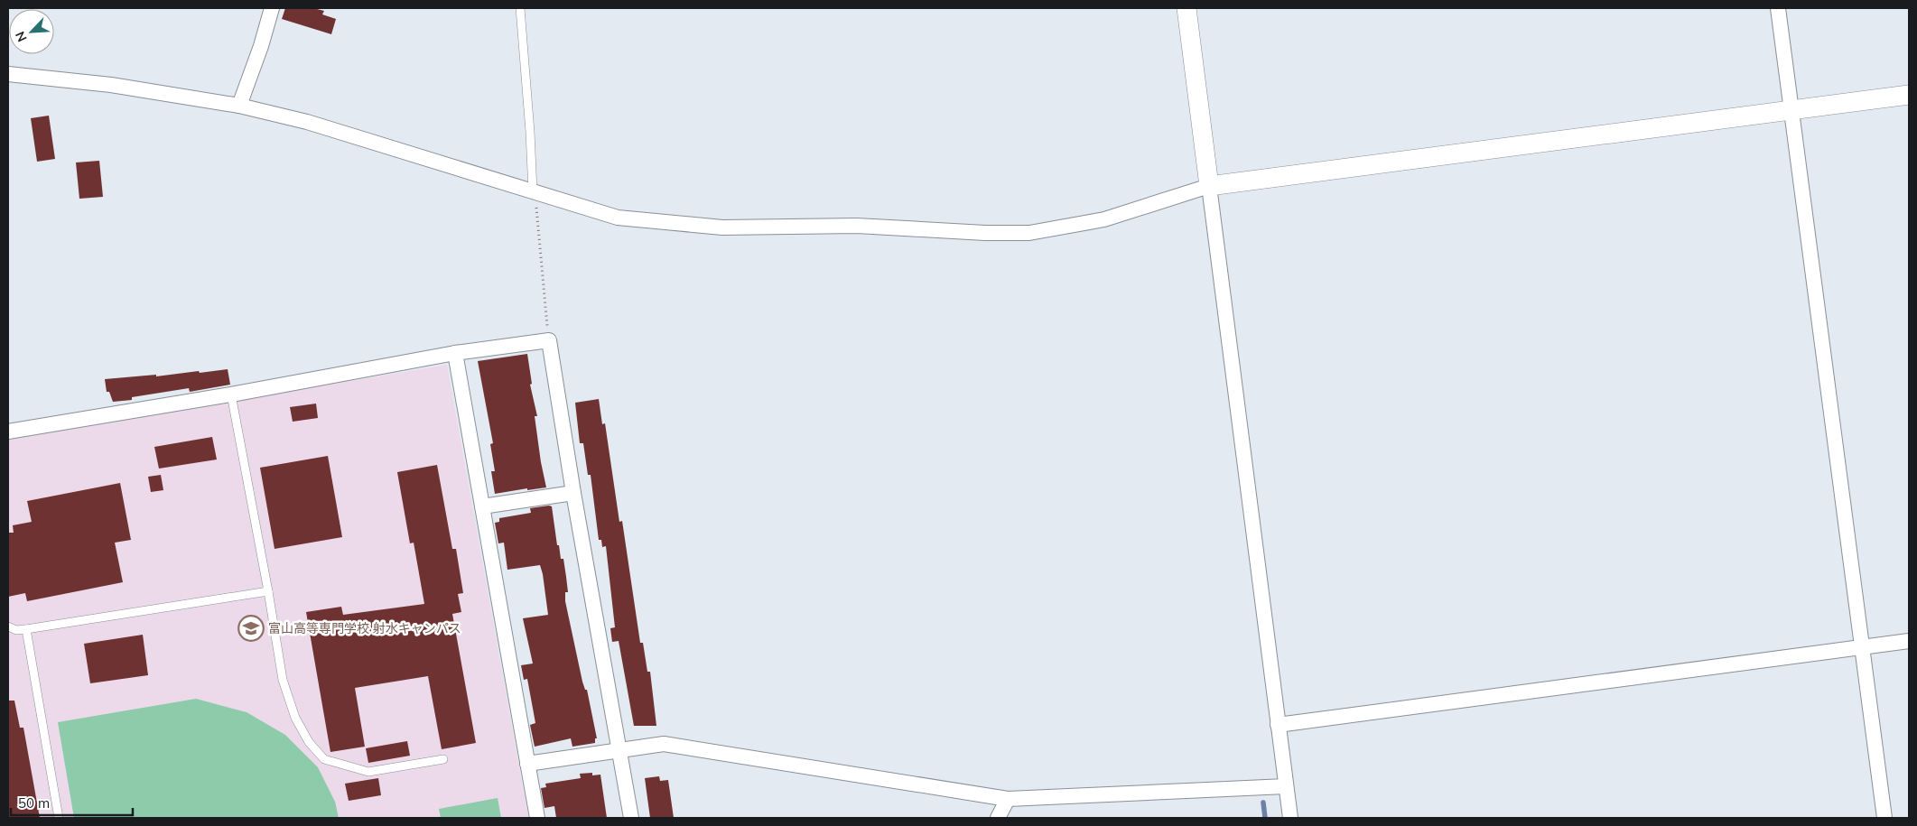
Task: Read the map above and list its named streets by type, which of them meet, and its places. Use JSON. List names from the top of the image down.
{
  "places": {
    "school or university": ["富山高等専門学校 射水キャンパス"]
  },
  "scale_bar": "50 m",
  "north": "bottom left"
}
